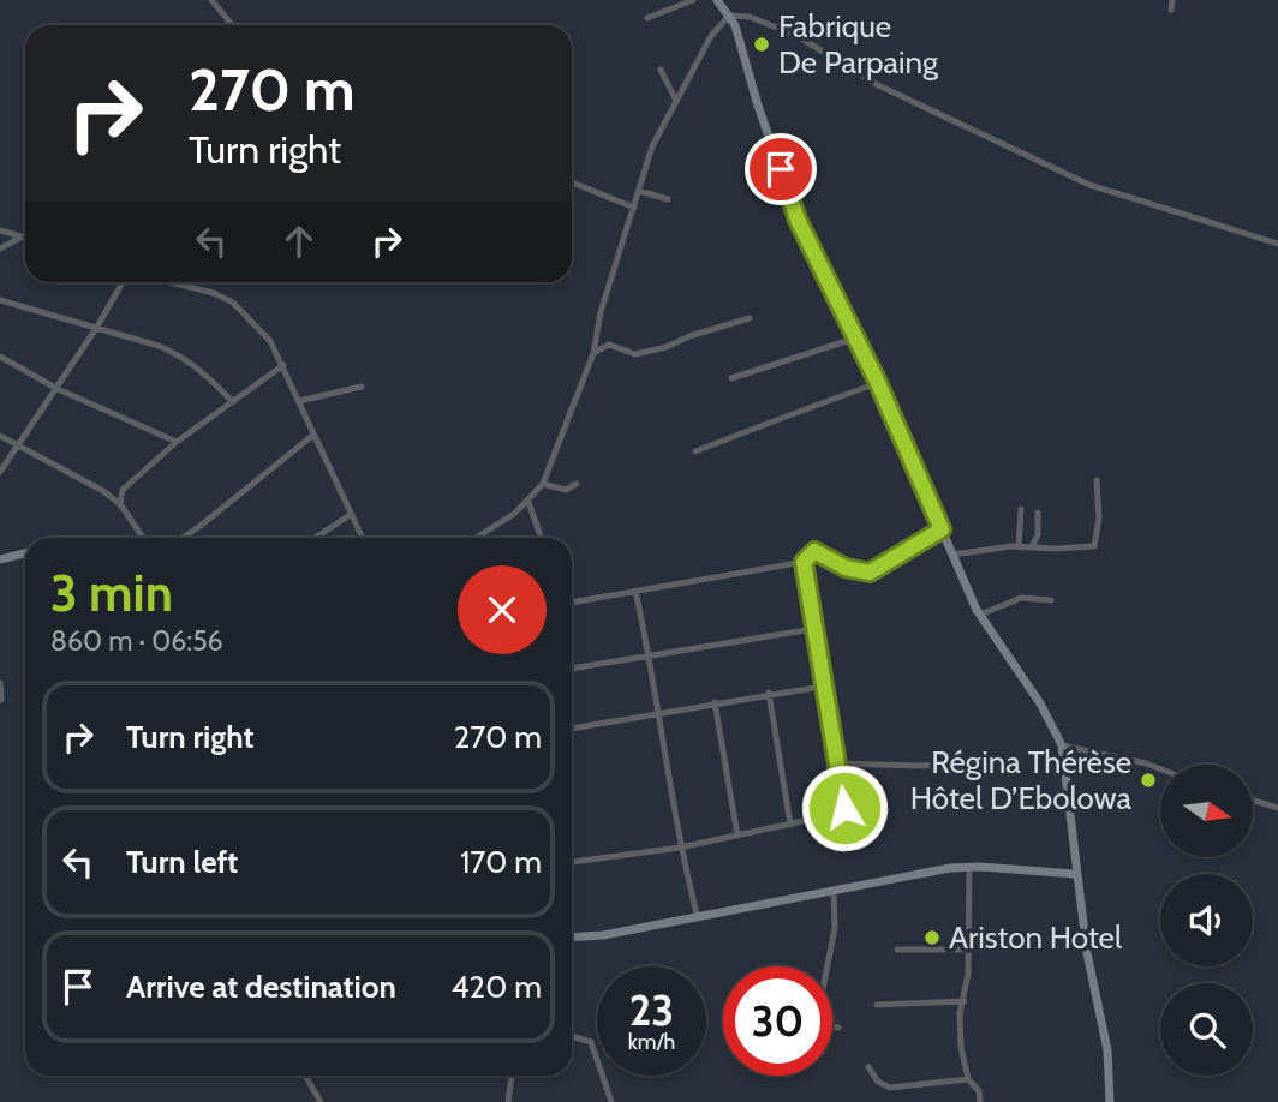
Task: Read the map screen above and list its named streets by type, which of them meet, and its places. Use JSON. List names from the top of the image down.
{
  "places": ["Fabrique De Parpaing", "Régina Thérèse Hôtel D’Ebolowa", "Ariston Hotel"],
  "north": "right",
  "page": {
    "turn": ["270 m", "Turn right"],
    "heading": ["3 min", "860 m · 06:56"],
    "list": [
      {
        "name": "Turn right",
        "value": "270 m"
      },
      {
        "name": "Turn left",
        "value": "170 m"
      },
      {
        "name": "Arrive at destination",
        "value": "420 m"
      }
    ],
    "speed": "23 km/h",
    "limit": "30"
  }
}
